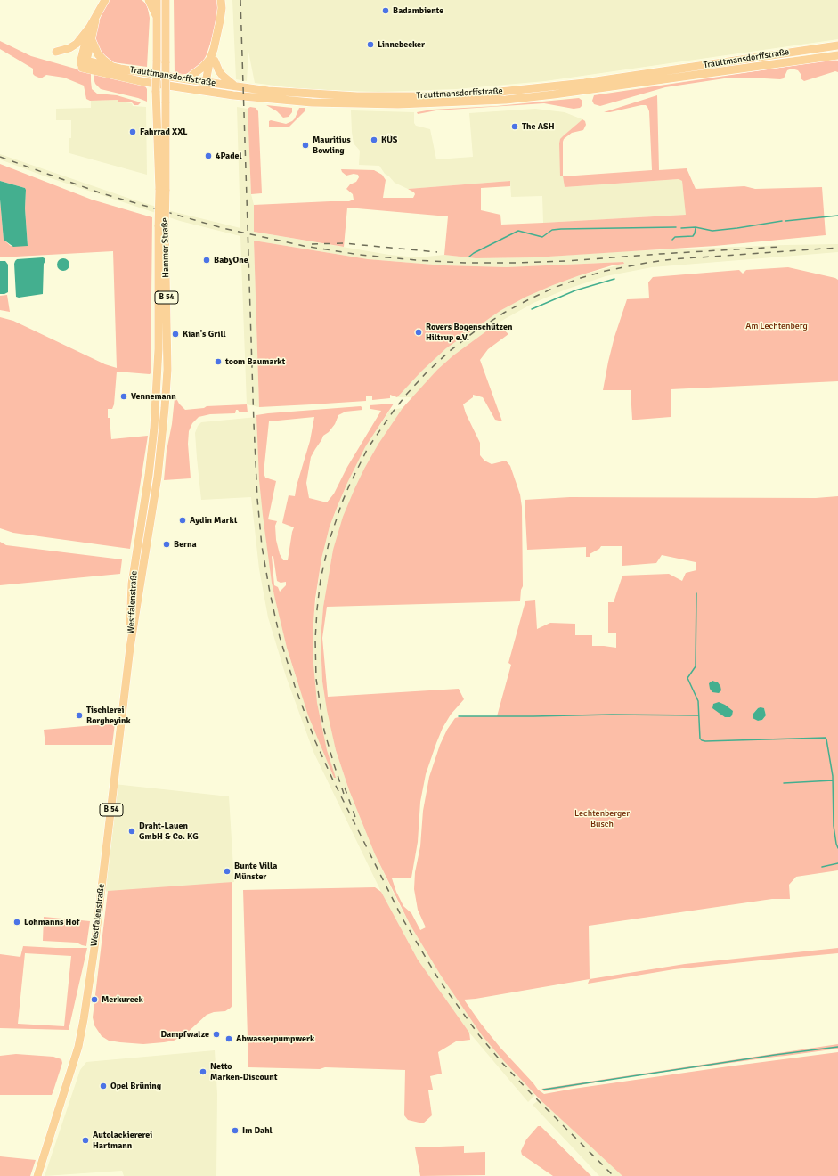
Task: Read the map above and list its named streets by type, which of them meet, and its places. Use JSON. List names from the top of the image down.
{
  "streets": {
    "main road": [
      "Trauttmansdorffstraße",
      "Hammer Straße",
      "B 54",
      "Westfalenstraße"
    ]
  },
  "crossings": [
    ["Hammer Straße", "Westfalenstraße"]
  ],
  "parks": ["Am Lechtenberg", "Lechtenberger Busch"],
  "places": [
    "Badambiente",
    "Linnebecker",
    "The ASH",
    "Fahrrad XXL",
    "KÜS",
    "Mauritius Bowling",
    "4Padel",
    "BabyOne",
    "Rovers Bogenschützen Hiltrup e.V.",
    "Kian's Grill",
    "toom Baumarkt",
    "Vennemann",
    "Aydin Markt",
    "Berna",
    "Tischlerei Borgheyink",
    "Draht-Lauen GmbH & Co. KG",
    "Bunte Villa Münster",
    "Lohmanns Hof",
    "Merkureck",
    "Dampfwalze",
    "Abwasserpumpwerk",
    "Netto Marken-Discount",
    "Opel Brüning",
    "Im Dahl",
    "Autolackiererei Hartmann"
  ]
}
